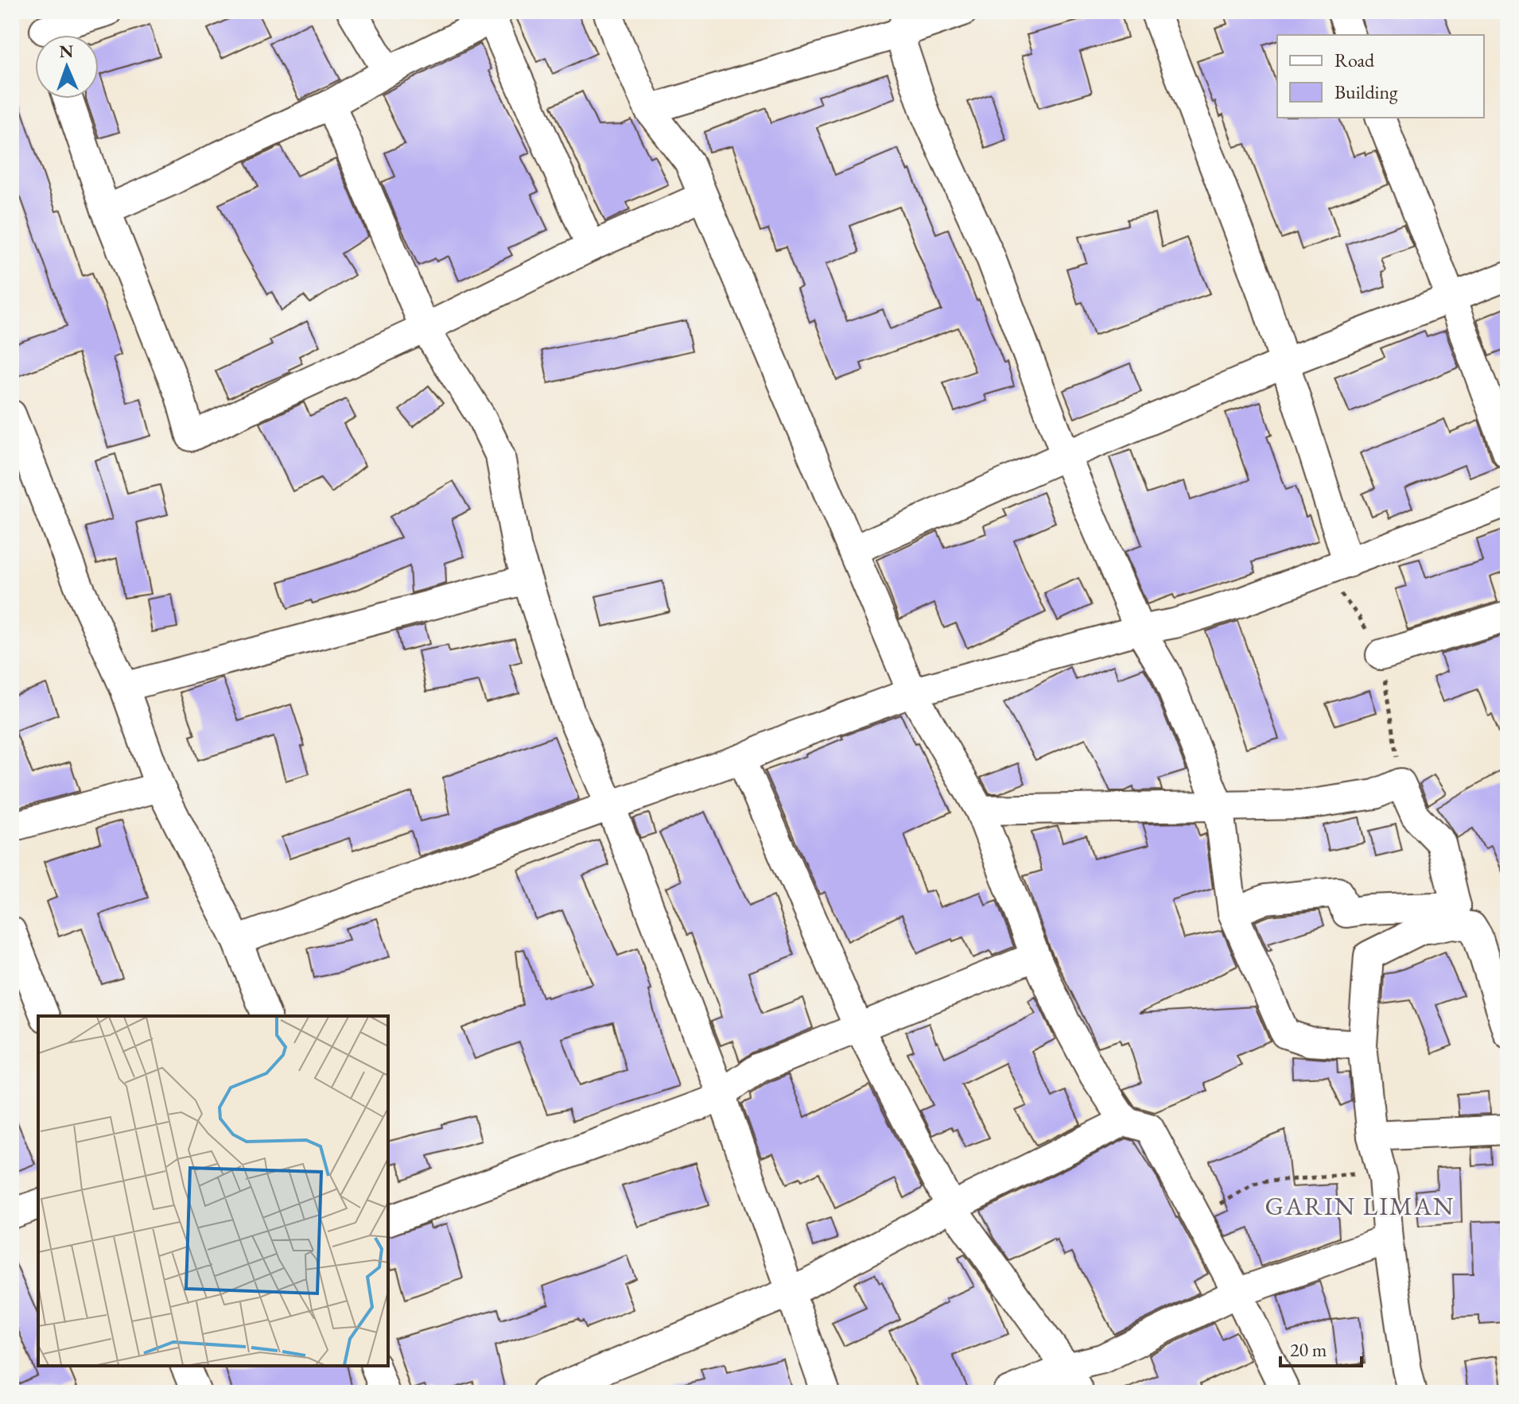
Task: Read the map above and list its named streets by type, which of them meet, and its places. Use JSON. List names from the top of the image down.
{
  "districts": ["GARIN LIMAN"],
  "legend": ["Road", "Building"],
  "scale_bar": "20 m",
  "north": "top"
}
